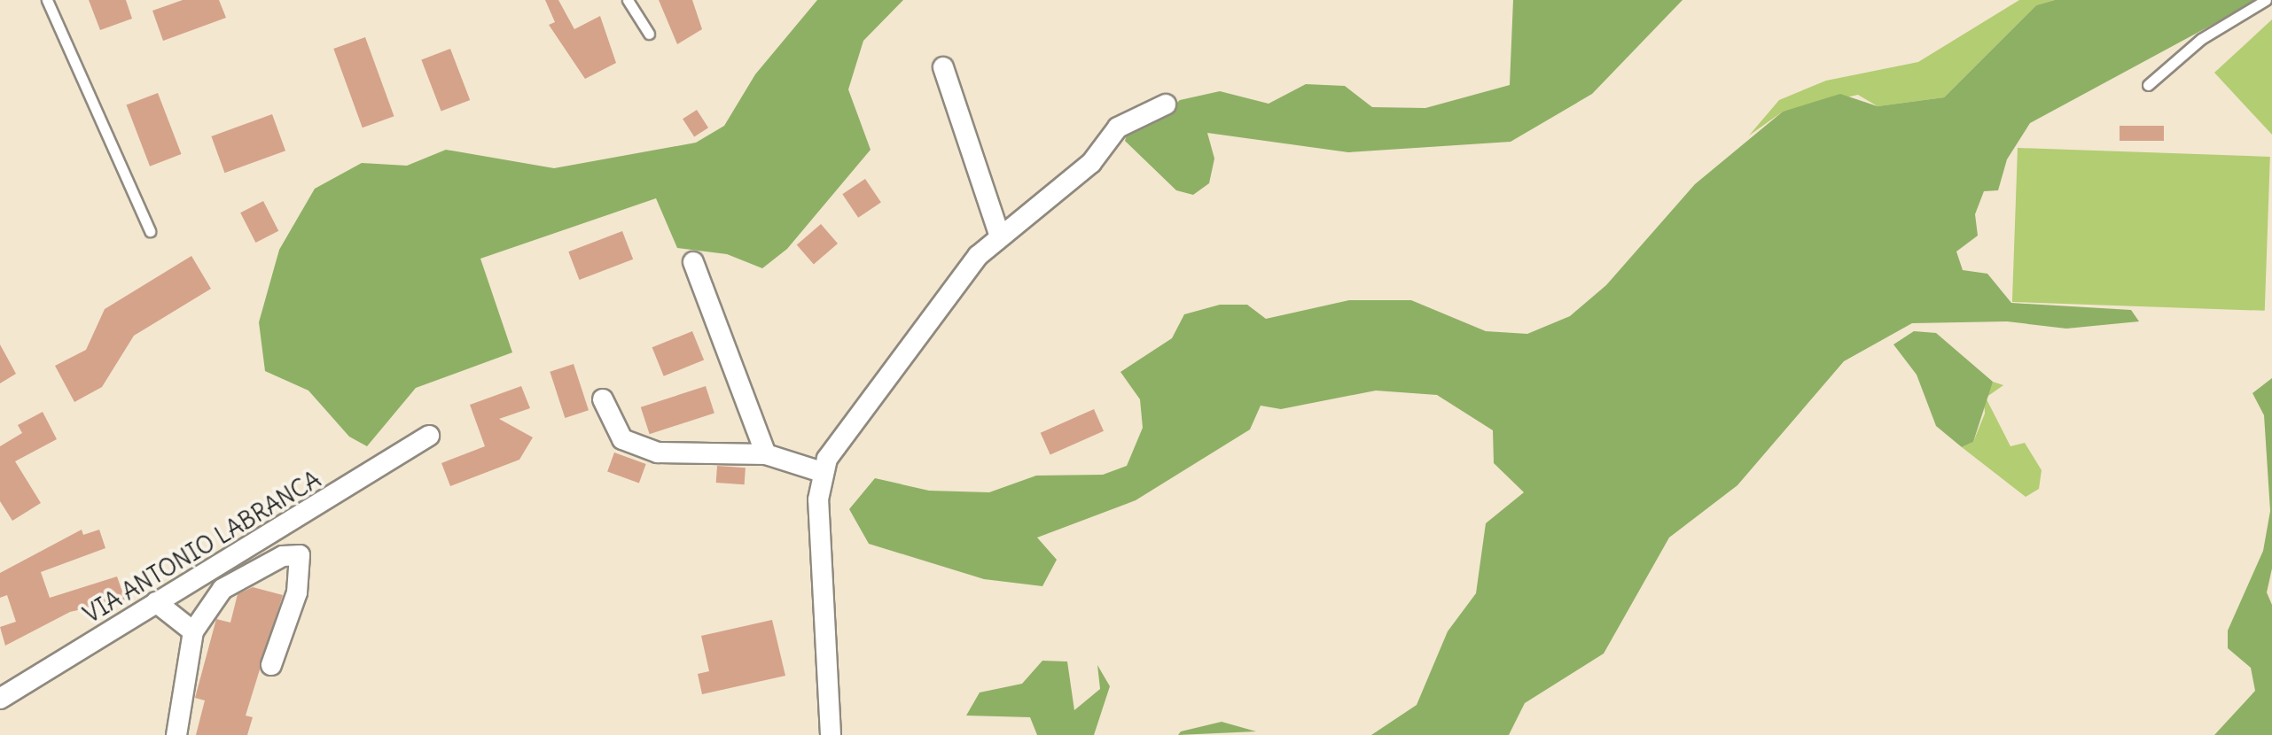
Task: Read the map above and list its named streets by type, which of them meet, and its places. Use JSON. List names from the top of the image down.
{
  "streets": {
    "street": ["VIA ANTONIO LABRANCA"]
  }
}
